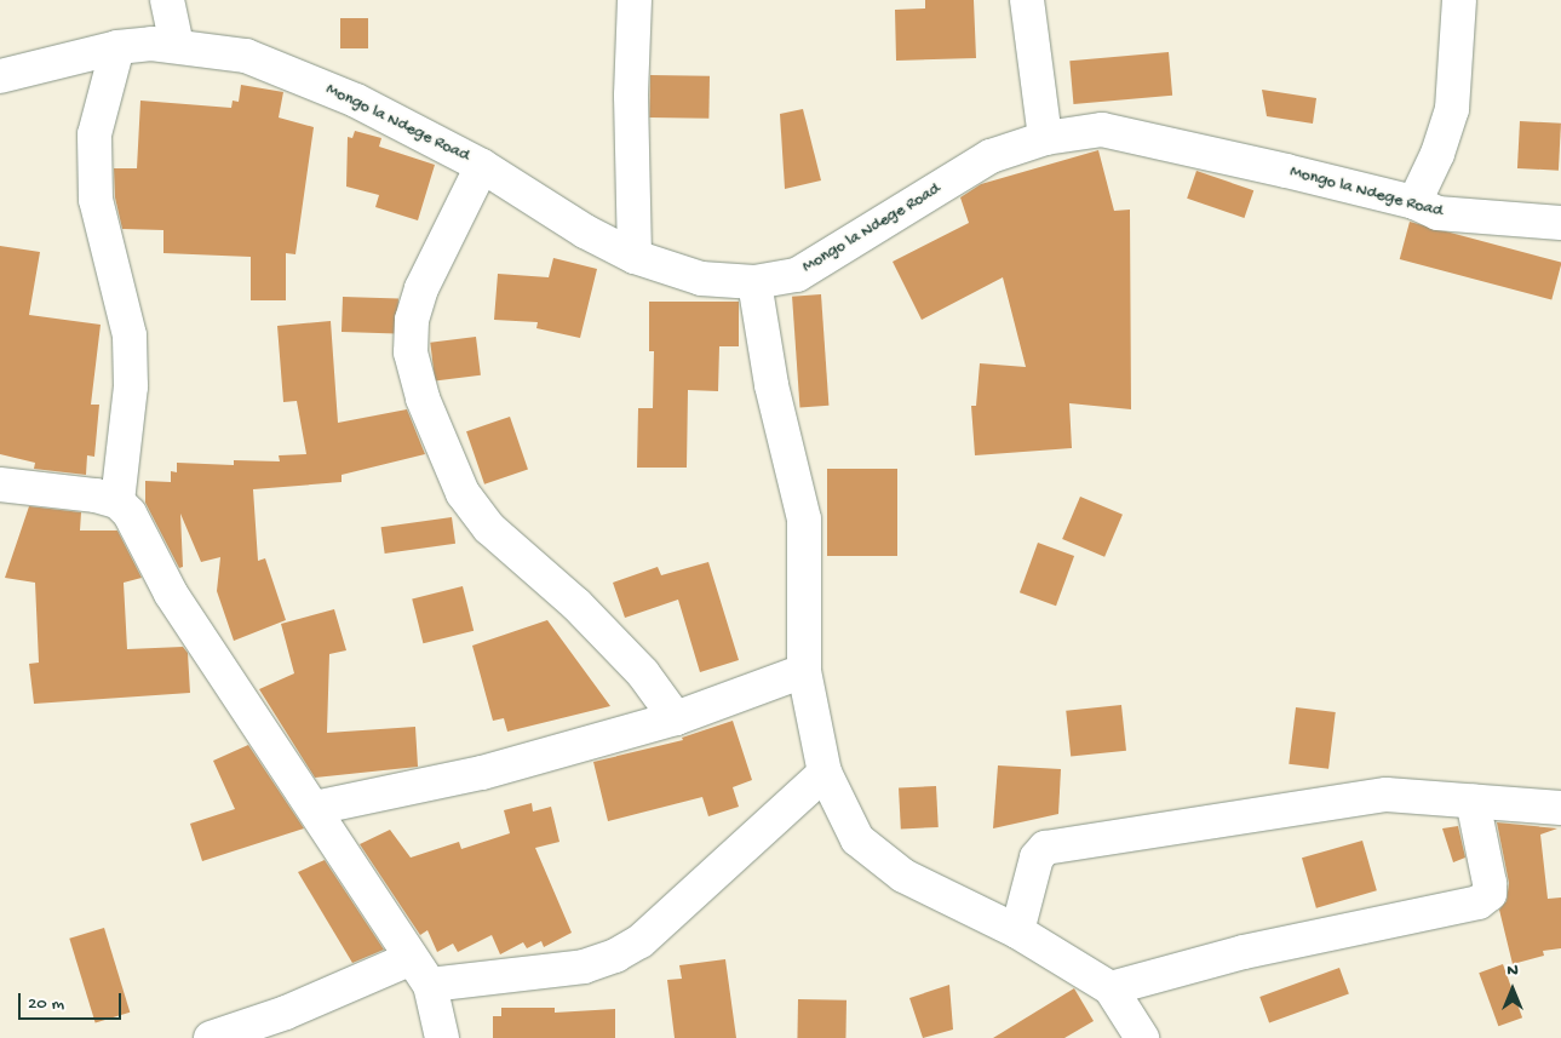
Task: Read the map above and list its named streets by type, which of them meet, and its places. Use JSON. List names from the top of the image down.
{
  "streets": {
    "street": ["Mongo la Ndege Road"]
  },
  "scale_bar": "20 m",
  "north": "top"
}
